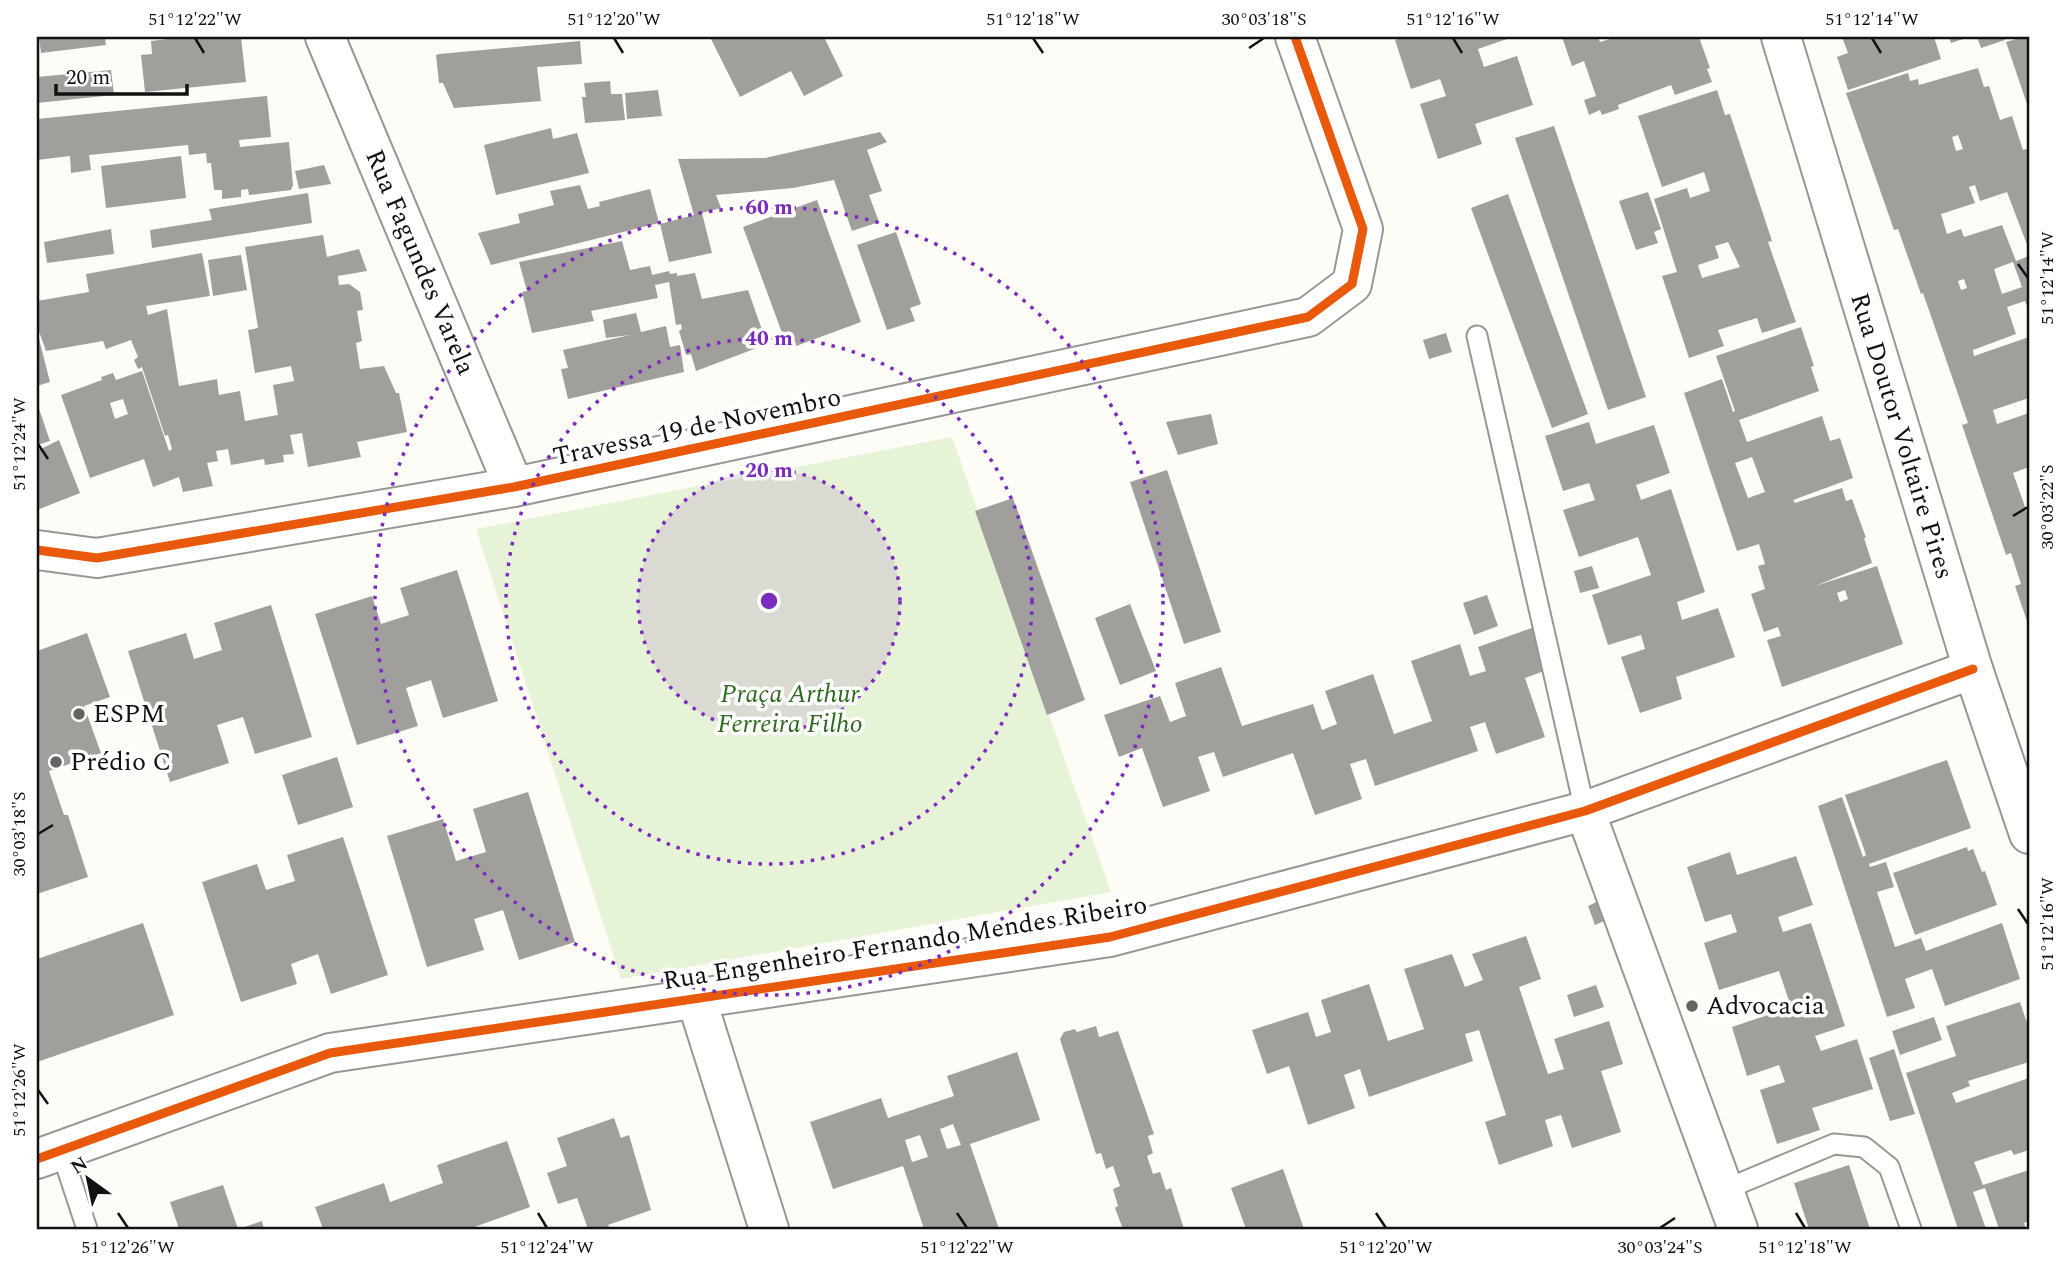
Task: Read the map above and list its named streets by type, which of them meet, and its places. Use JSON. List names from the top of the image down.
{
  "streets": {
    "street": [
      "Rua Fagundes Varela",
      "Travessa 19 de Novembro",
      "Rua Doutor Voltaire Pires",
      "Rua Engenheiro Fernando Mendes Ribeiro"
    ]
  },
  "crossings": [
    ["Rua Fagundes Varela", "Travessa 19 de Novembro"],
    ["Rua Doutor Voltaire Pires", "Rua Engenheiro Fernando Mendes Ribeiro"]
  ],
  "parks": ["Praça Arthur Ferreira Filho"],
  "places": ["ESPM", "Prédio C", "Advocacia"],
  "scale_bar": "20 m",
  "north": "top left",
  "coordinates": [
    "51°12'22\"W",
    "51°12'20\"W",
    "51°12'18\"W",
    "30°03'18\"S",
    "51°12'16\"W",
    "51°12'14\"W",
    "51°12'24\"W",
    "30°03'22\"S",
    "51°12'26\"W",
    "30°03'24\"S"
  ],
  "rings": ["60 m", "40 m", "20 m"]
}
